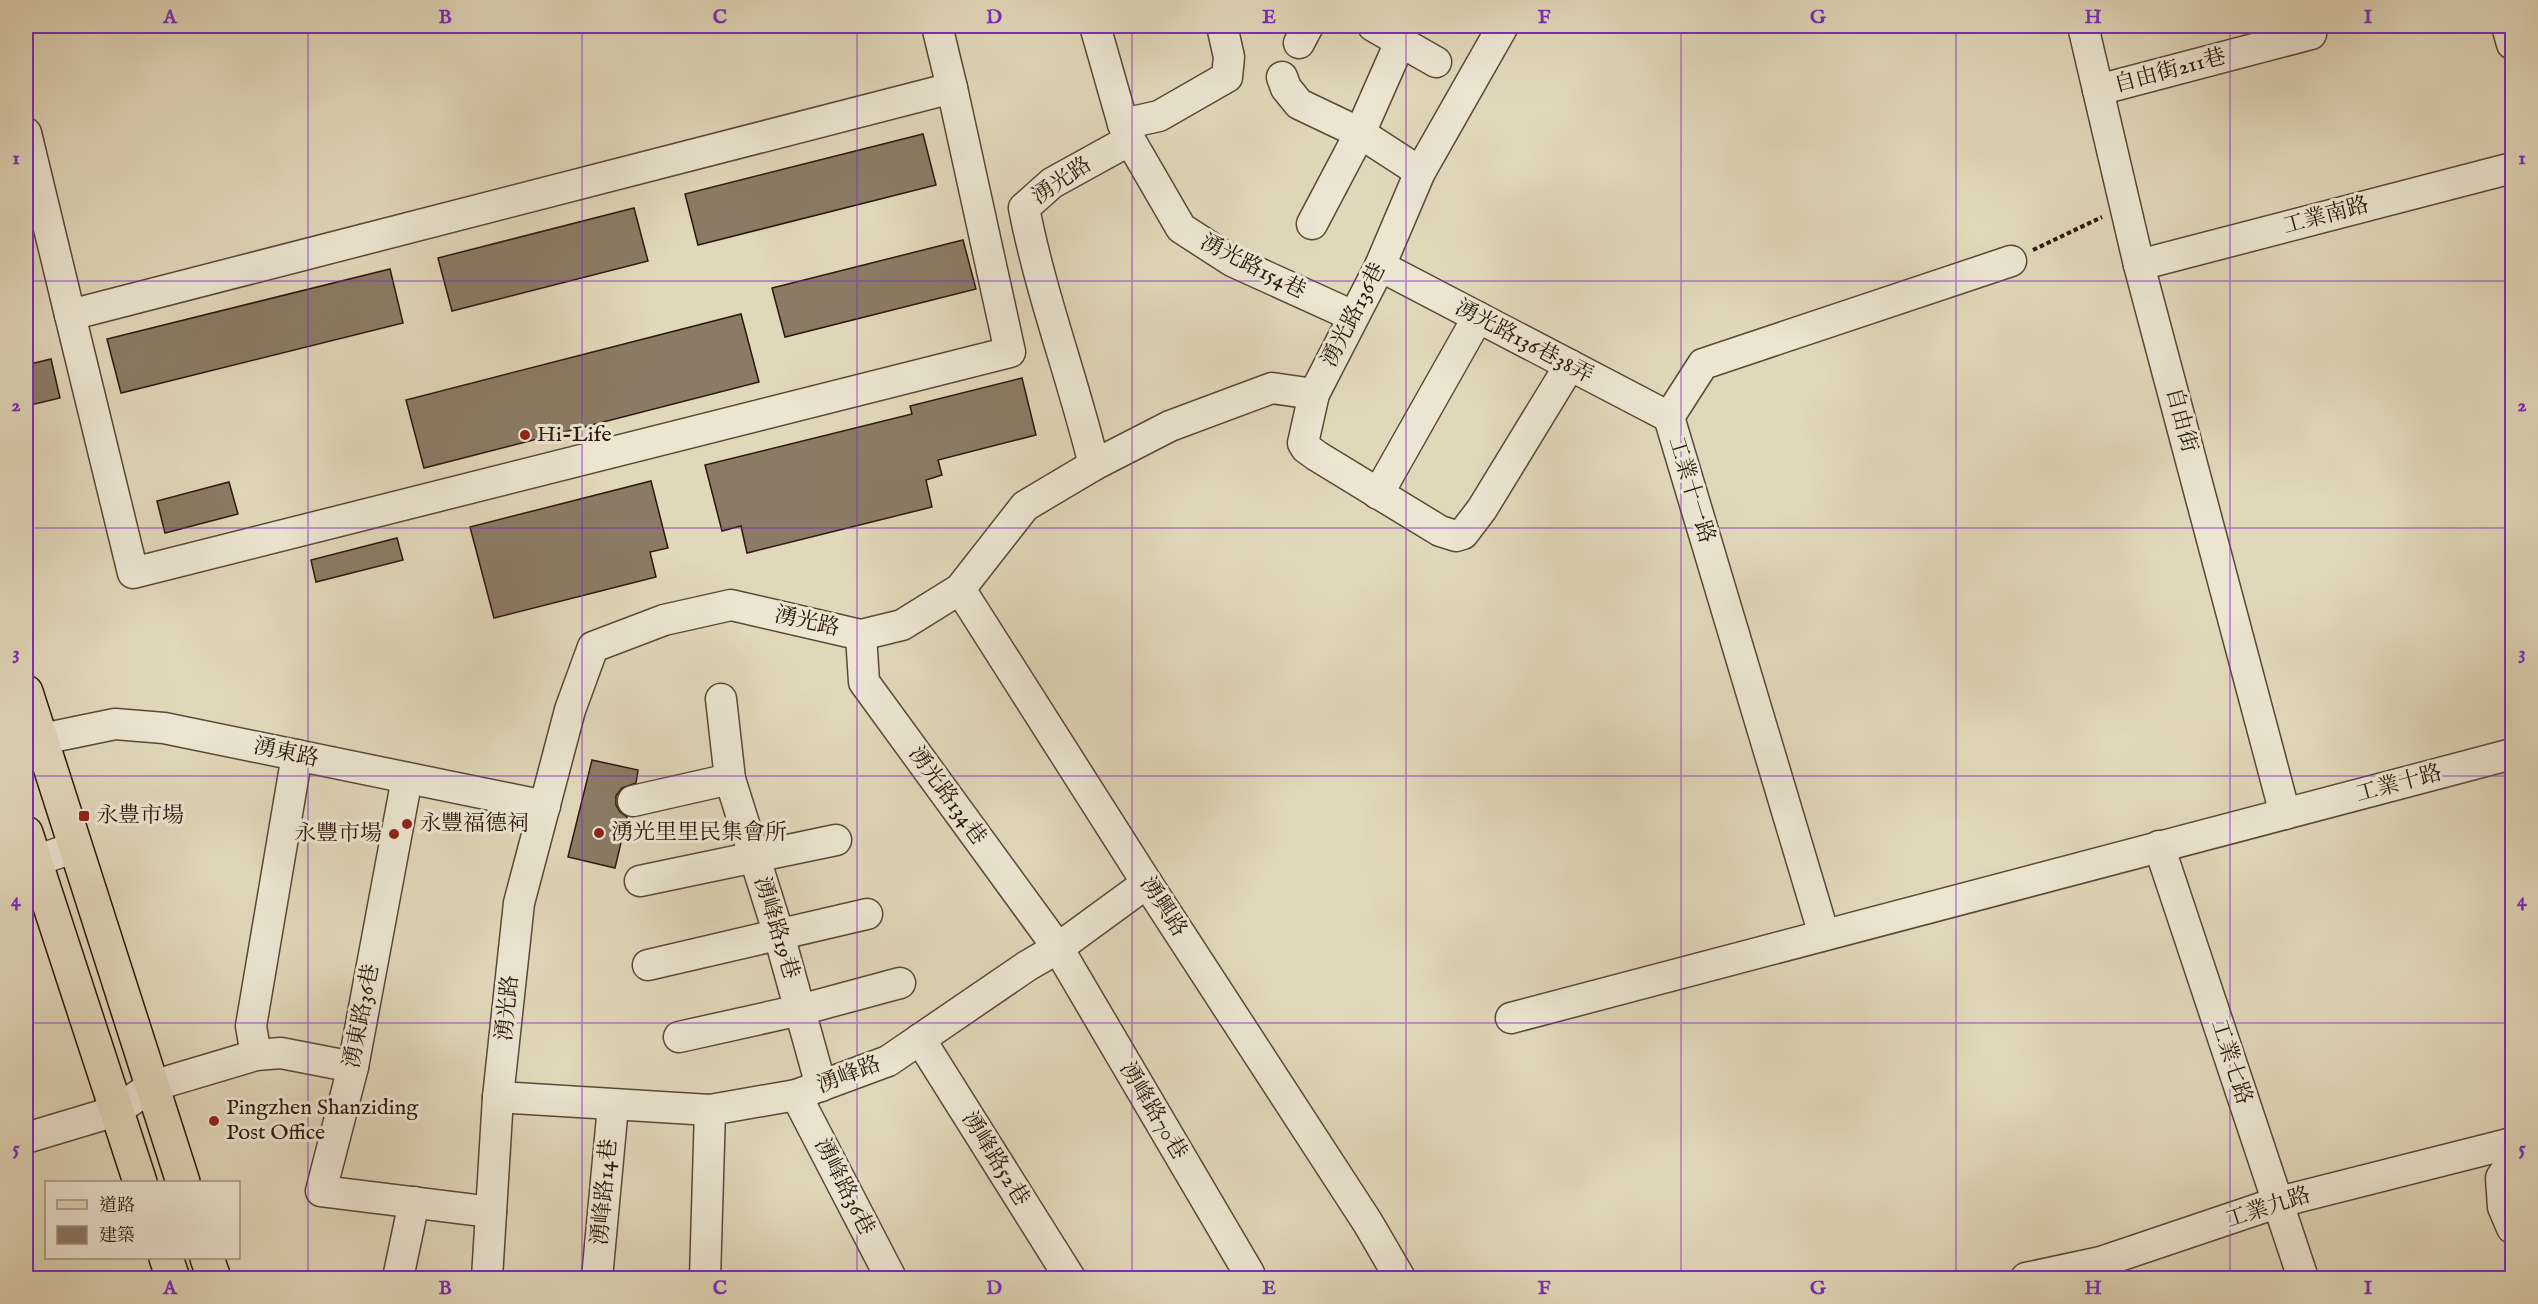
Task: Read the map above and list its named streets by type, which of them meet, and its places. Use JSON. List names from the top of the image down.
{
  "streets": {
    "street": [
      "自由街211巷",
      "湧光路",
      "工業南路",
      "湧光路154巷",
      "湧光路136巷",
      "湧光路136巷38弄",
      "自由街",
      "工業十一路",
      "湧東路",
      "工業十路",
      "湧光路134巷",
      "湧興路",
      "湧峰路19巷",
      "湧東路36巷",
      "工業七路",
      "湧峰路",
      "湧峰路70巷",
      "湧峰路52巷",
      "湧峰路36巷",
      "湧峰路14巷",
      "工業九路"
    ]
  },
  "crossings": [
    ["自由街211巷", "自由街"],
    ["湧光路", "湧光路154巷"],
    ["湧光路", "湧光路136巷"],
    ["湧光路", "湧東路"],
    ["湧光路", "湧光路134巷"],
    ["湧光路", "湧興路"],
    ["湧光路", "湧東路36巷"],
    ["湧光路", "湧峰路"],
    ["工業南路", "自由街"],
    ["湧光路154巷", "湧光路136巷"],
    ["湧光路136巷", "湧光路136巷38弄"],
    ["湧光路136巷38弄", "工業十一路"],
    ["自由街", "工業十路"],
    ["工業十一路", "工業十路"],
    ["湧東路", "湧東路36巷"],
    ["工業十路", "工業七路"],
    ["湧光路134巷", "湧峰路"],
    ["湧光路134巷", "湧峰路70巷"],
    ["湧興路", "湧峰路"],
    ["湧峰路19巷", "湧峰路"],
    ["湧峰路19巷", "湧峰路36巷"],
    ["工業七路", "工業九路"],
    ["湧峰路", "湧峰路70巷"],
    ["湧峰路", "湧峰路52巷"],
    ["湧峰路", "湧峰路36巷"],
    ["湧峰路", "湧峰路14巷"]
  ],
  "places": {
    "other": [
      "Hi-Life",
      "永豐福德祠",
      "湧光里里民集會所",
      "永豐市場",
      "Pingzhen Shanziding Post Office"
    ],
    "transit": ["永豊市場"]
  },
  "legend": ["道路", "建築"],
  "grid": {
    "columns": [
      "A",
      "B",
      "C",
      "D",
      "E",
      "F",
      "G",
      "H",
      "I"
    ],
    "rows": [
      "1",
      "2",
      "3",
      "4",
      "5"
    ]
  }
}
